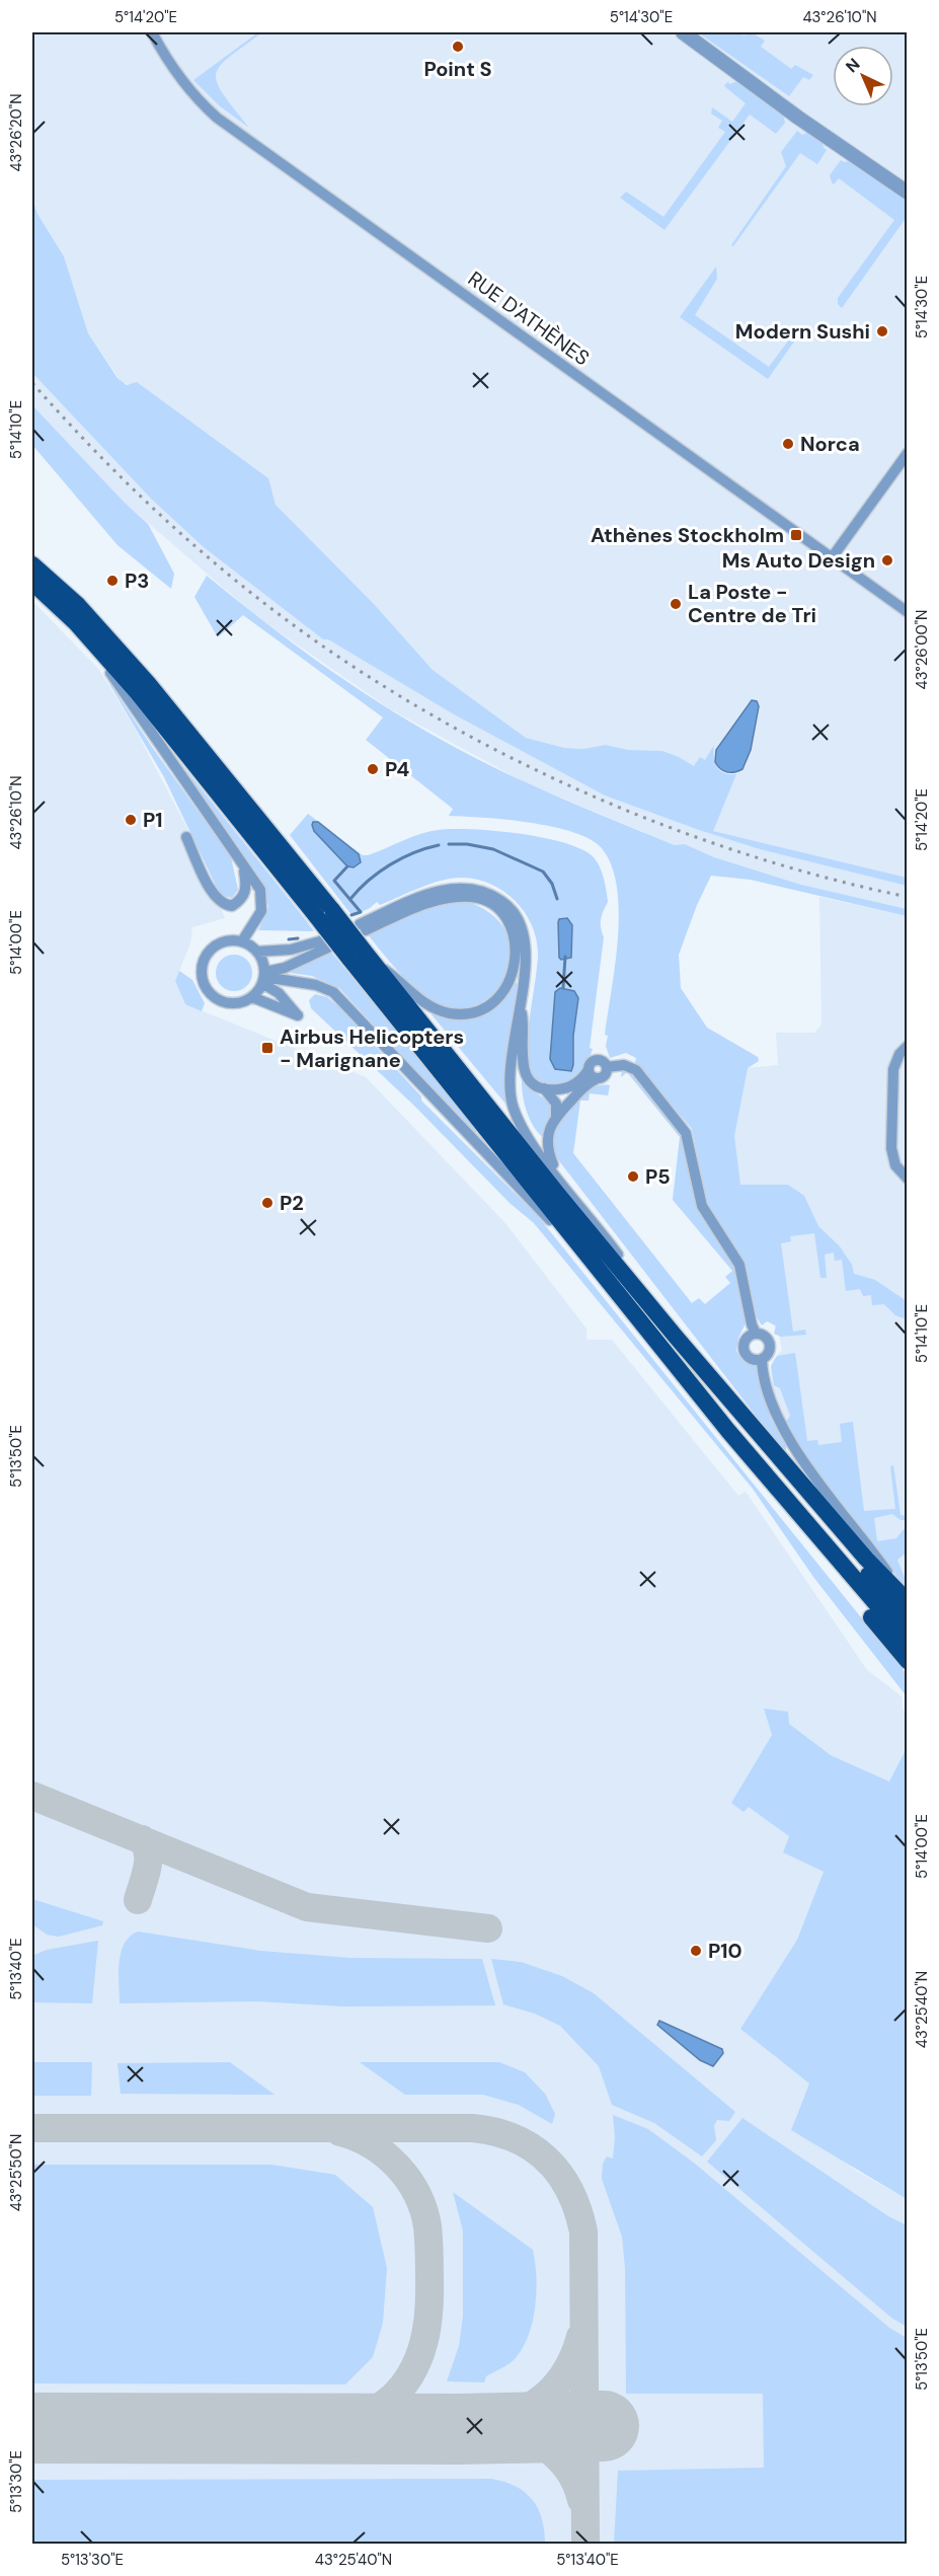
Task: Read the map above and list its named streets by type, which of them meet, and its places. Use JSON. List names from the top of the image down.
{
  "streets": {
    "street": ["RUE D'ATHÈNES"]
  },
  "places": {
    "other": [
      "Point S",
      "Modern Sushi",
      "Norca",
      "Ms Auto Design",
      "P3",
      "La Poste - Centre de Tri",
      "P4",
      "P1",
      "P5",
      "P2",
      "P10"
    ],
    "transit": ["Athènes Stockholm", "Airbus Helicopters - Marignane"]
  },
  "north": "top left",
  "coordinates": [
    "5°14'20\"E",
    "5°14'30\"E",
    "43°26'10\"N",
    "43°26'20\"N",
    "5°14'10\"E",
    "43°26'00\"N",
    "5°14'00\"E",
    "5°13'50\"E",
    "5°13'40\"E",
    "43°25'40\"N",
    "43°25'50\"N",
    "5°13'30\"E"
  ]
}
